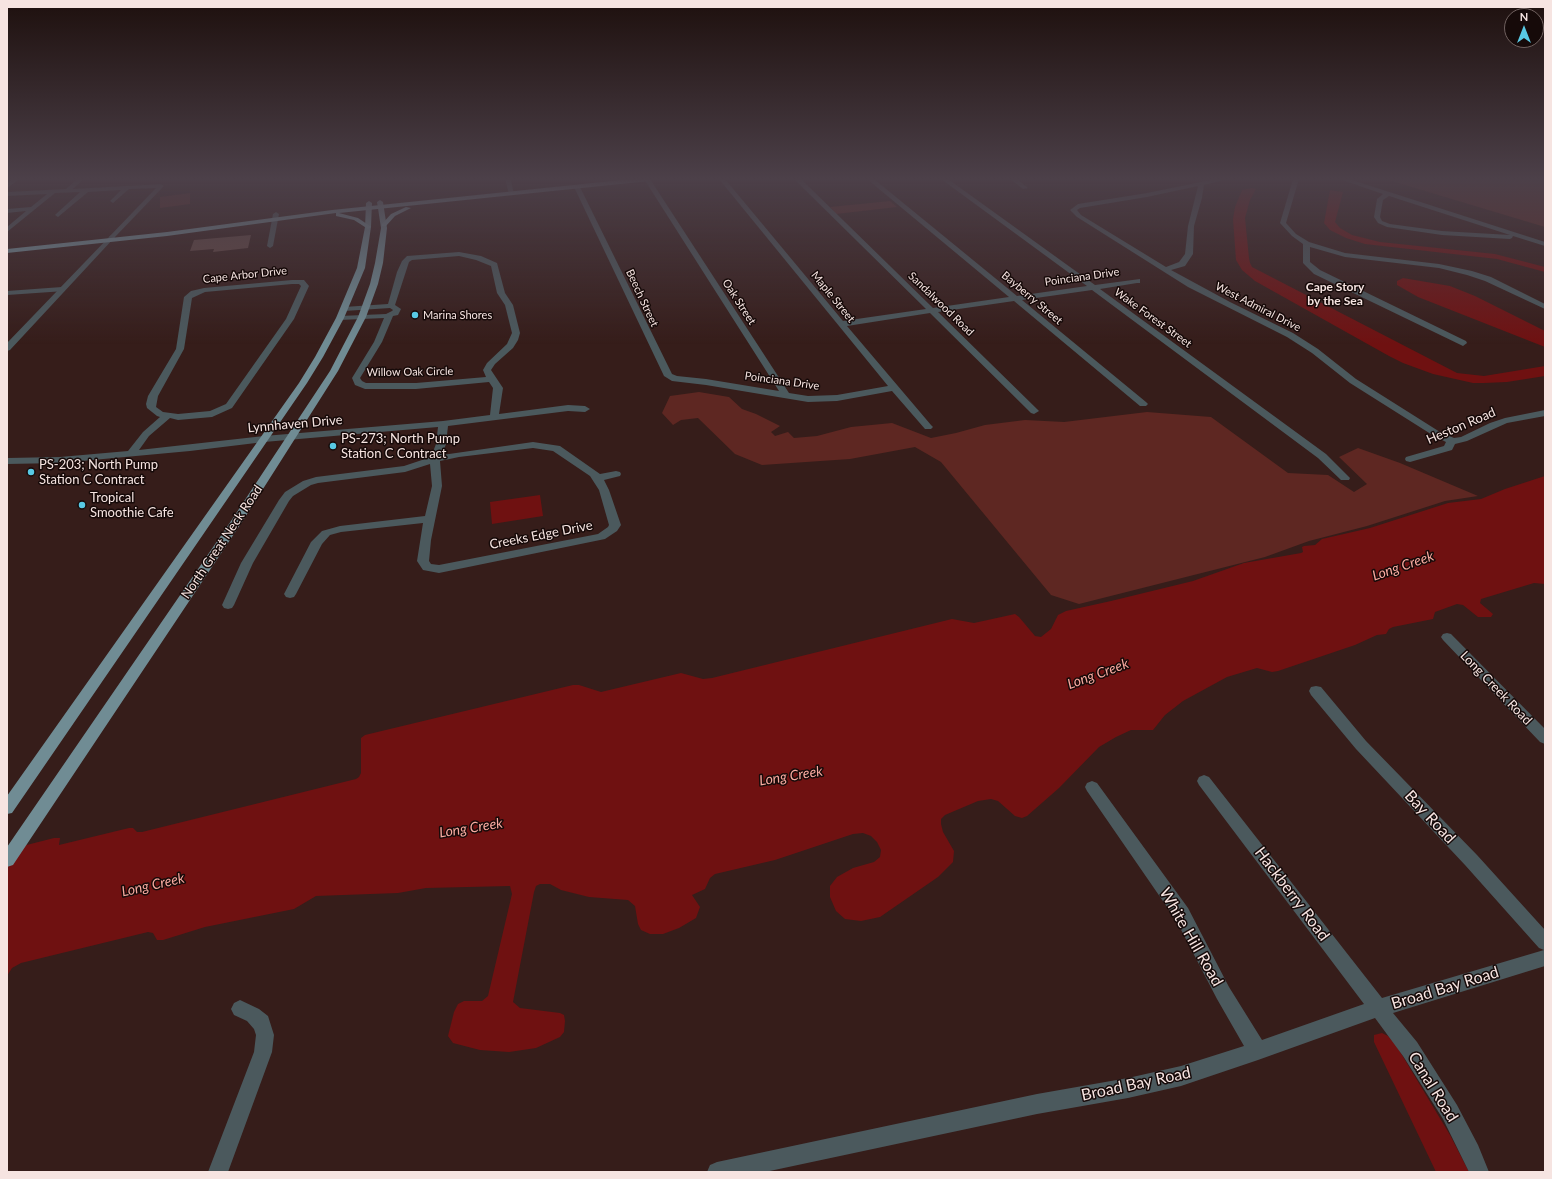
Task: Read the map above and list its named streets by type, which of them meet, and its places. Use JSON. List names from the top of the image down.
{
  "streets": {
    "main road": ["North Great Neck Road"],
    "street": [
      "Cape Arbor Drive",
      "Poinciana Drive",
      "Maple Street",
      "Beech Street",
      "Bayberry Street",
      "Oak Street",
      "Sandalwood Road",
      "West Admiral Drive",
      "Wake Forest Street",
      "Willow Oak Circle",
      "Lynnhaven Drive",
      "Heston Road",
      "Creeks Edge Drive",
      "Long Creek Road",
      "Bay Road",
      "Hackberry Road",
      "White Hill Road",
      "Broad Bay Road",
      "Canal Road"
    ]
  },
  "crossings": [
    ["Poinciana Drive", "Maple Street"],
    ["Poinciana Drive", "Beech Street"],
    ["Poinciana Drive", "Bayberry Street"],
    ["Poinciana Drive", "Oak Street"],
    ["Poinciana Drive", "Sandalwood Road"],
    ["Poinciana Drive", "Wake Forest Street"],
    ["West Admiral Drive", "Heston Road"],
    ["Willow Oak Circle", "Lynnhaven Drive"],
    ["Lynnhaven Drive", "North Great Neck Road"],
    ["Hackberry Road", "Broad Bay Road"],
    ["Hackberry Road", "Canal Road"],
    ["White Hill Road", "Broad Bay Road"],
    ["Broad Bay Road", "Canal Road"]
  ],
  "districts": ["Cape Story by the Sea"],
  "water": ["Long Creek"],
  "places": [
    "Marina Shores",
    "PS-273; North Pump Station C Contract",
    "PS-203; North Pump Station C Contract",
    "Tropical Smoothie Cafe"
  ],
  "north": "top"
}
